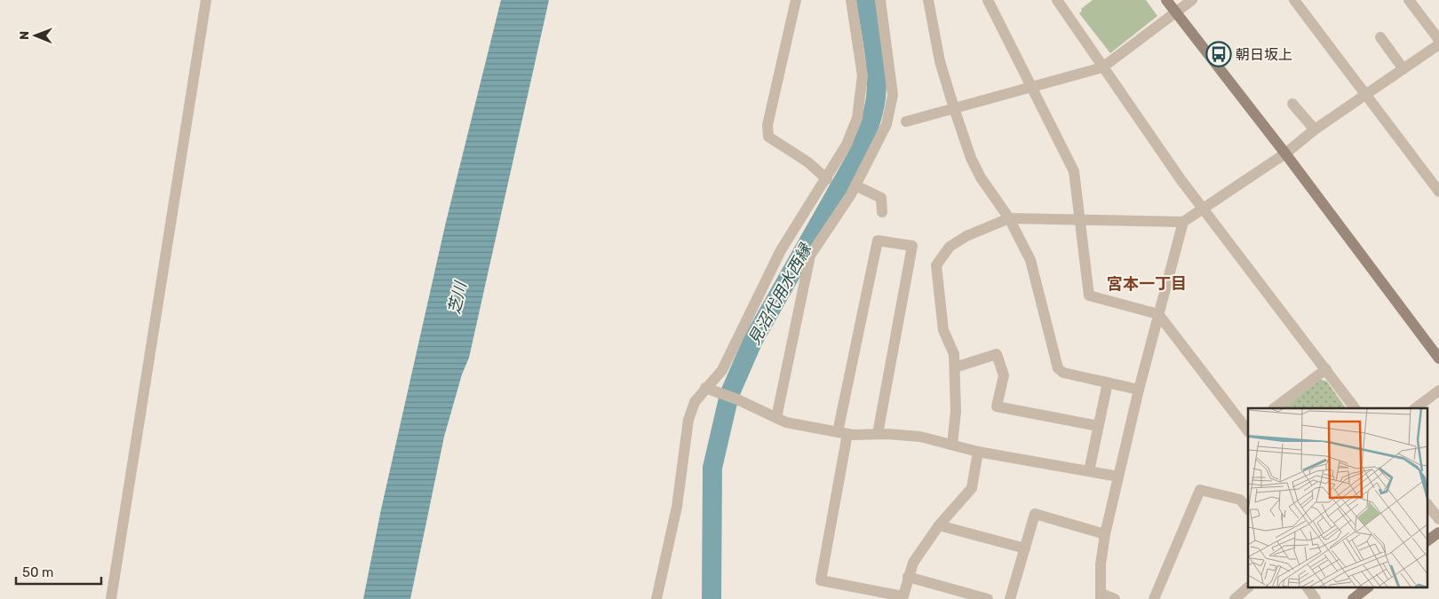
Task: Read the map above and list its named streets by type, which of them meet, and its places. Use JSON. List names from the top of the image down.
{
  "districts": ["宮本一丁目"],
  "water": ["見沼代用水西縁", "芝川"],
  "places": {
    "bus stop": ["朝日坂上"]
  },
  "scale_bar": "50 m",
  "north": "left"
}
